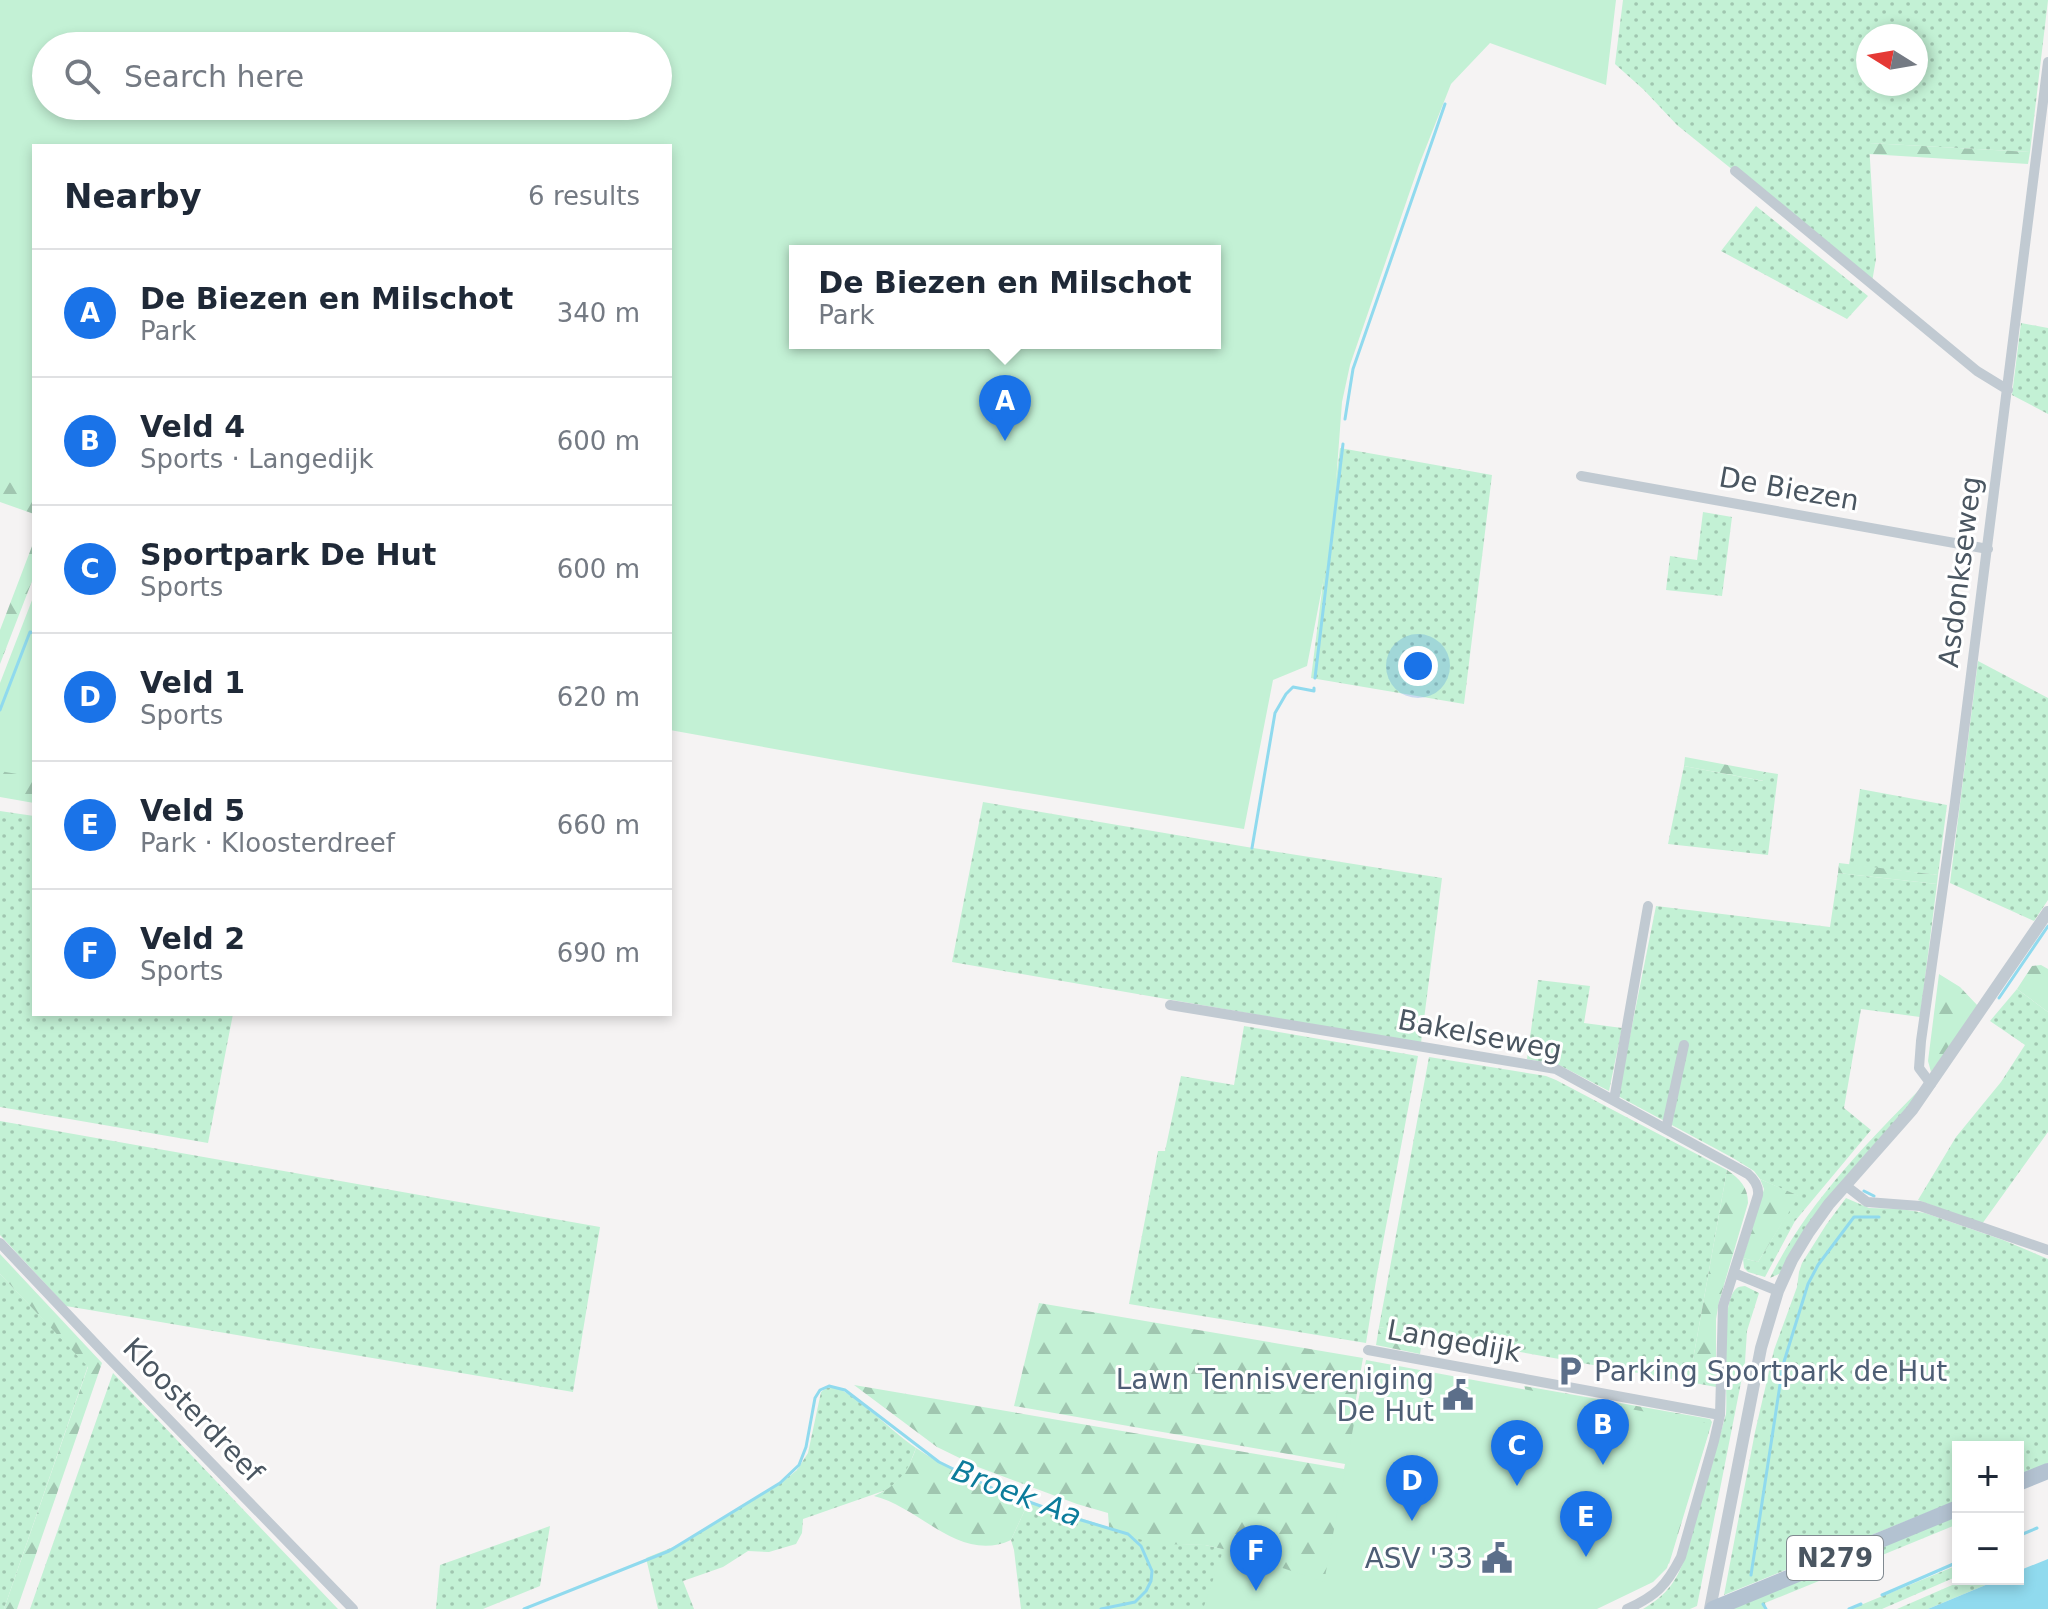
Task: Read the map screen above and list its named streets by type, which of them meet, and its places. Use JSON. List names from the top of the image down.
{
  "streets": {
    "main road": ["N279"],
    "street": [
      "De Biezen",
      "Asdonkseweg",
      "Bakelseweg",
      "Langedijk",
      "Kloosterdreef"
    ]
  },
  "crossings": [
    ["De Biezen", "Asdonkseweg"]
  ],
  "water": ["Broek Aa"],
  "places": {
    "parking": ["Parking Sportpark de Hut"],
    "public building": ["Lawn Tennisvereniging De Hut", "ASV '33"]
  },
  "north": "left",
  "page": {
    "search": "Search here",
    "heading": ["Nearby", "6 results"],
    "popup": ["De Biezen en Milschot", "Park"],
    "list": [
      {
        "mark": "A",
        "name": "De Biezen en Milschot",
        "note": "Park",
        "value": "340 m"
      },
      {
        "mark": "B",
        "name": "Veld 4",
        "note": "Sports · Langedijk",
        "value": "600 m"
      },
      {
        "mark": "C",
        "name": "Sportpark De Hut",
        "note": "Sports",
        "value": "600 m"
      },
      {
        "mark": "D",
        "name": "Veld 1",
        "note": "Sports",
        "value": "620 m"
      },
      {
        "mark": "E",
        "name": "Veld 5",
        "note": "Park · Kloosterdreef",
        "value": "660 m"
      },
      {
        "mark": "F",
        "name": "Veld 2",
        "note": "Sports",
        "value": "690 m"
      }
    ],
    "pins": [
      "A",
      "B",
      "C",
      "D",
      "E",
      "F"
    ],
    "map_buttons": ["+", "−"]
  }
}
